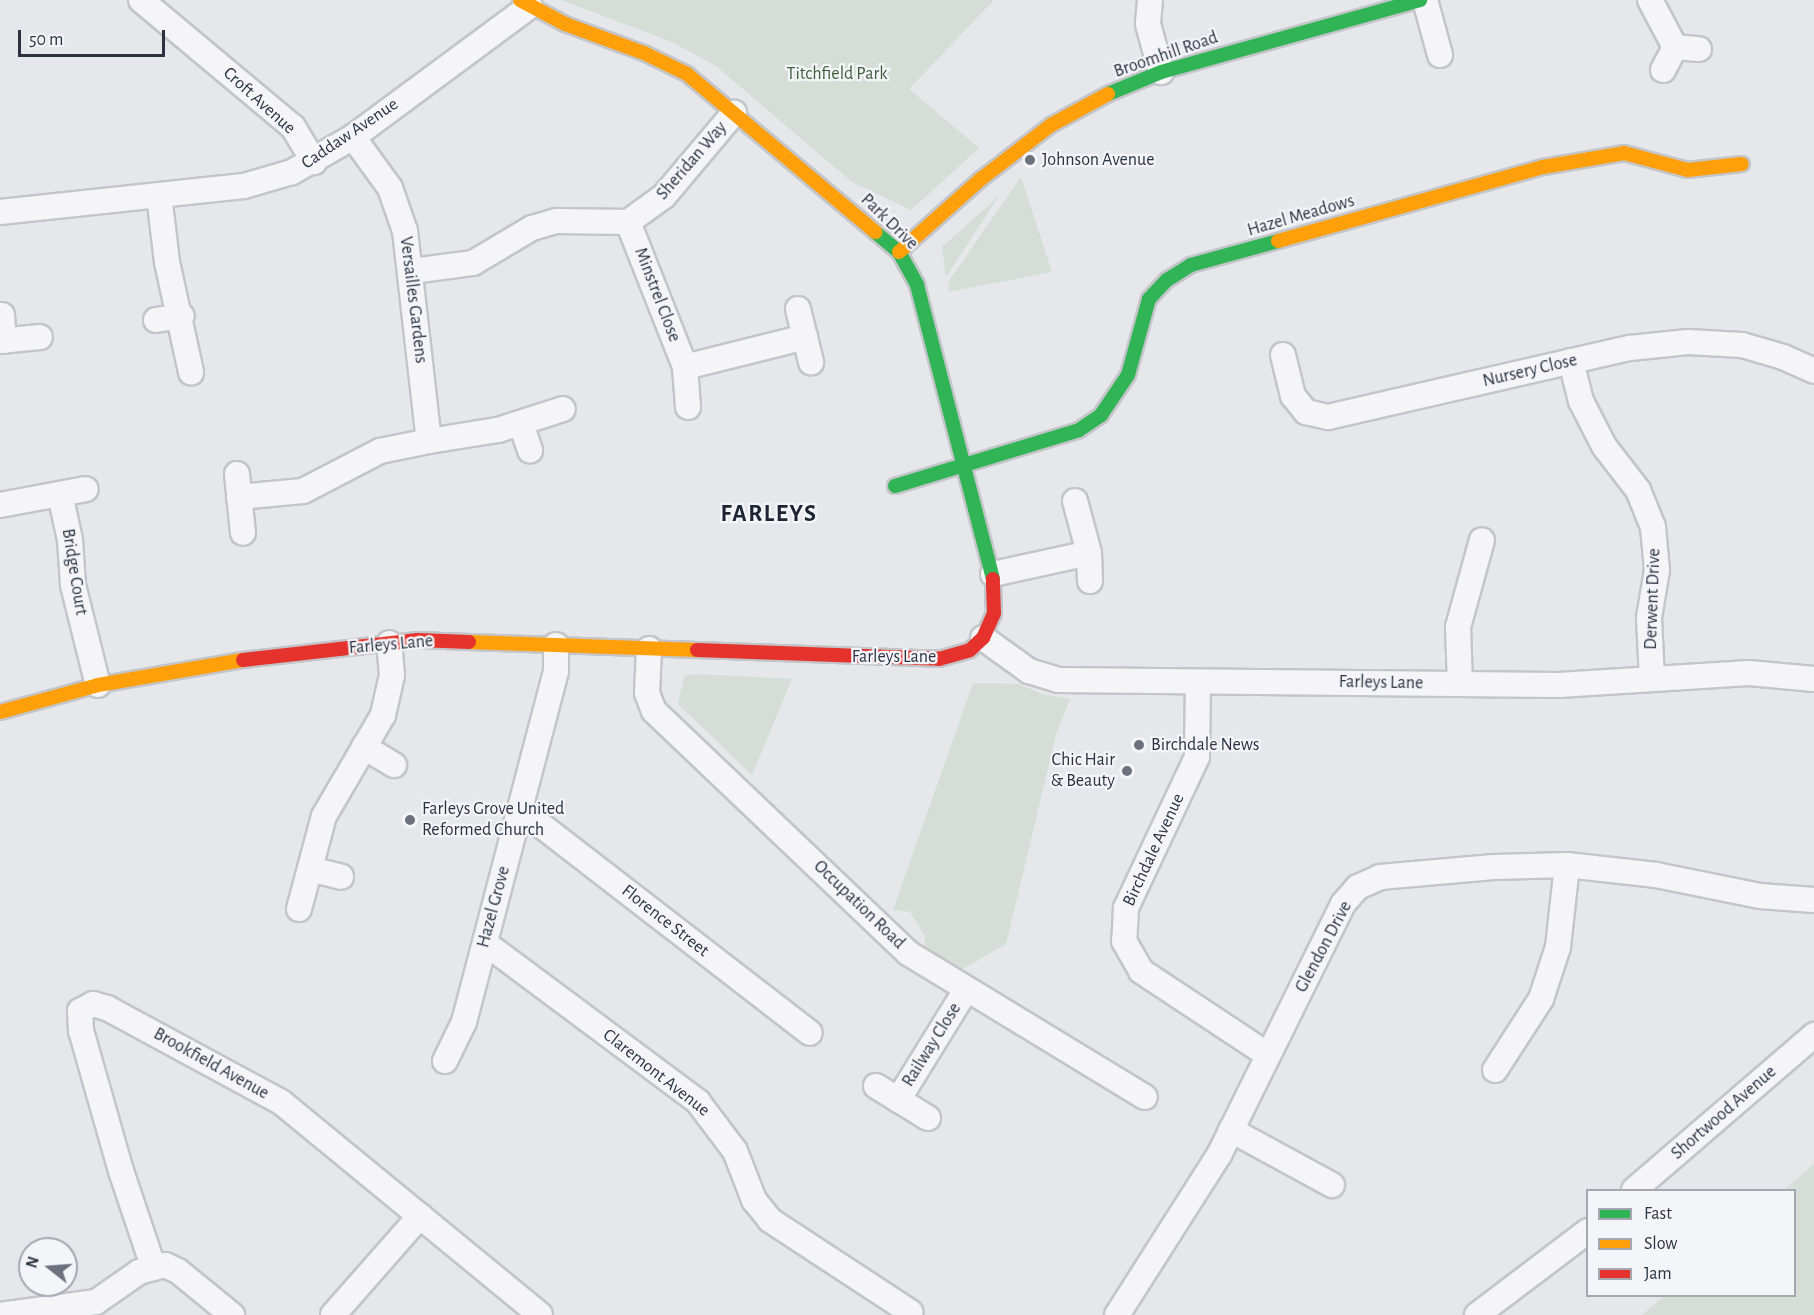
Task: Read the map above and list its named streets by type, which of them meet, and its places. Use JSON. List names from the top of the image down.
{
  "streets": {
    "street": [
      "Broomhill Road",
      "Croft Avenue",
      "Caddaw Avenue",
      "Sheridan Way",
      "Hazel Meadows",
      "Park Drive",
      "Minstrel Close",
      "Versailles Gardens",
      "Nursery Close",
      "Bridge Court",
      "Derwent Drive",
      "Farleys Lane",
      "Birchdale Avenue",
      "Occupation Road",
      "Hazel Grove",
      "Florence Street",
      "Glendon Drive",
      "Railway Close",
      "Brookfield Avenue",
      "Claremont Avenue",
      "Shortwood Avenue"
    ]
  },
  "crossings": [
    ["Broomhill Road", "Park Drive"],
    ["Croft Avenue", "Caddaw Avenue"],
    ["Caddaw Avenue", "Park Drive"],
    ["Caddaw Avenue", "Versailles Gardens"],
    ["Sheridan Way", "Park Drive"],
    ["Sheridan Way", "Minstrel Close"],
    ["Hazel Meadows", "Park Drive"],
    ["Park Drive", "Farleys Lane"],
    ["Nursery Close", "Derwent Drive"],
    ["Bridge Court", "Farleys Lane"],
    ["Derwent Drive", "Farleys Lane"],
    ["Farleys Lane", "Birchdale Avenue"],
    ["Farleys Lane", "Occupation Road"],
    ["Farleys Lane", "Hazel Grove"],
    ["Birchdale Avenue", "Glendon Drive"],
    ["Occupation Road", "Railway Close"],
    ["Hazel Grove", "Florence Street"],
    ["Hazel Grove", "Claremont Avenue"]
  ],
  "districts": ["FARLEYS"],
  "parks": ["Titchfield Park"],
  "places": [
    "Johnson Avenue",
    "Birchdale News",
    "Chic Hair & Beauty",
    "Farleys Grove United Reformed Church"
  ],
  "legend": ["Fast", "Slow", "Jam"],
  "scale_bar": "50 m",
  "north": "left"
}
